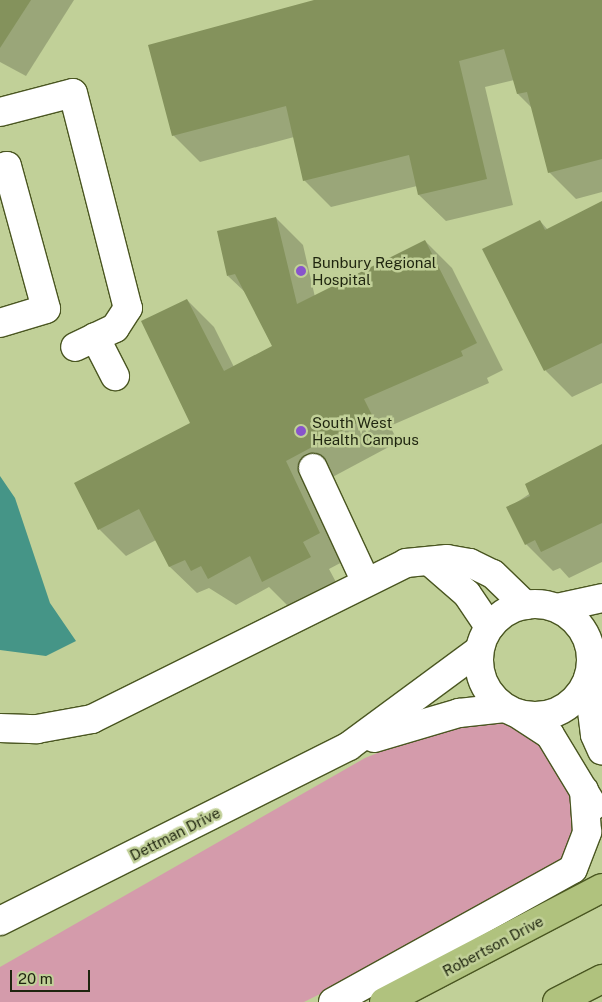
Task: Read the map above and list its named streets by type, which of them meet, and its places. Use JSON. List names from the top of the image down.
{
  "streets": {
    "highway": ["Robertson Drive"],
    "lane": ["Dettman Drive"]
  },
  "places": ["Bunbury Regional Hospital", "South West Health Campus"],
  "scale_bar": "20 m"
}
